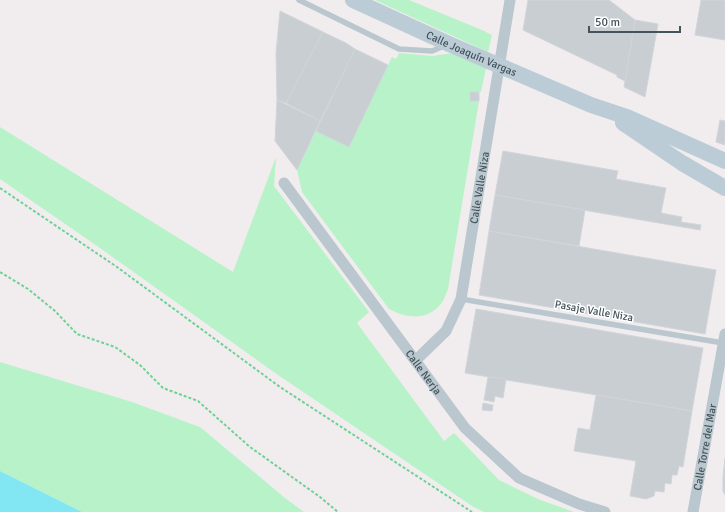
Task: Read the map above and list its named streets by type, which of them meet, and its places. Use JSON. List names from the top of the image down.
{
  "streets": {
    "street": [
      "Calle Joaquín Vargas",
      "Calle Valle Niza",
      "Calle Nerja",
      "Calle Torre del Mar"
    ],
    "lane": ["Pasaje Valle Niza"]
  },
  "crossings": [
    ["Calle Joaquín Vargas", "Calle Valle Niza"],
    ["Calle Valle Niza", "Pasaje Valle Niza"],
    ["Calle Valle Niza", "Calle Nerja"],
    ["Pasaje Valle Niza", "Calle Torre del Mar"]
  ],
  "scale_bar": "50 m"
}
